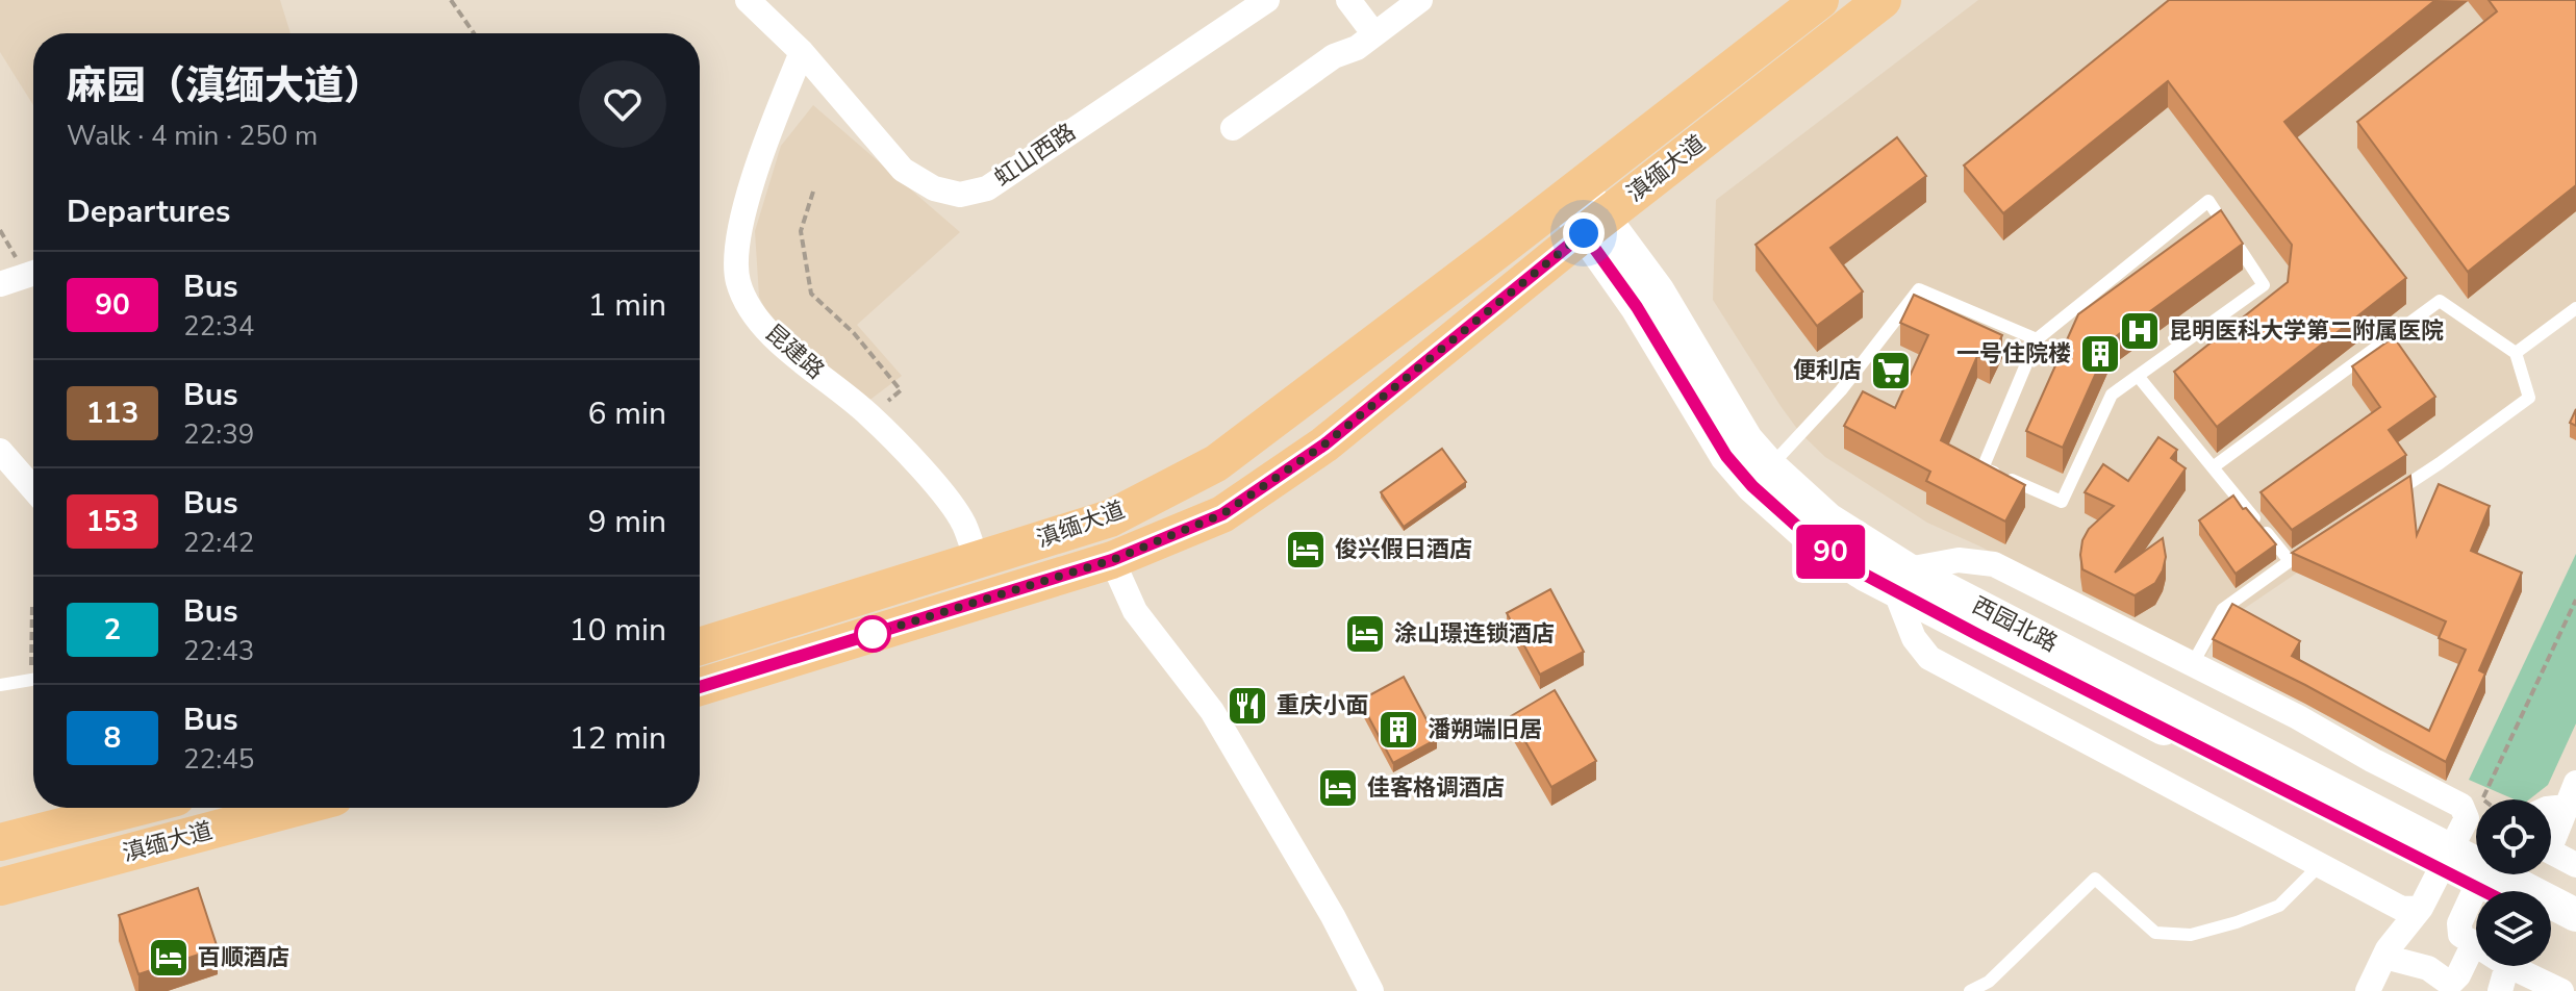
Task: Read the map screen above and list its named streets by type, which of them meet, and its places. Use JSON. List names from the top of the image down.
{
  "streets": {
    "main road": ["滇缅大道", "西园北路"],
    "street": ["虹山西路", "昆建路"]
  },
  "crossings": [
    ["虹山西路", "昆建路"],
    ["滇缅大道", "昆建路"],
    ["滇缅大道", "西园北路"]
  ],
  "places": {
    "hospital": ["昆明医科大学第二附属医院"],
    "building": ["一号住院楼", "潘朔端旧居"],
    "supermarket": ["便利店"],
    "hotel": [
      "俊兴假日酒店",
      "涂山璟连锁酒店",
      "佳客格调酒店",
      "百顺酒店"
    ],
    "restaurant": ["重庆小面"]
  },
  "lines": ["bus line 90"],
  "page": {
    "on_map": "90",
    "heading": [
      ["麻园（滇缅大道）", "Walk · 4 min · 250 m"],
      "Departures"
    ],
    "list": [
      {
        "mark": "90",
        "name": "Bus",
        "note": "22:34",
        "value": "1 min"
      },
      {
        "mark": "113",
        "name": "Bus",
        "note": "22:39",
        "value": "6 min"
      },
      {
        "mark": "153",
        "name": "Bus",
        "note": "22:42",
        "value": "9 min"
      },
      {
        "mark": "2",
        "name": "Bus",
        "note": "22:43",
        "value": "10 min"
      },
      {
        "mark": "8",
        "name": "Bus",
        "note": "22:45",
        "value": "12 min"
      }
    ]
  }
}
